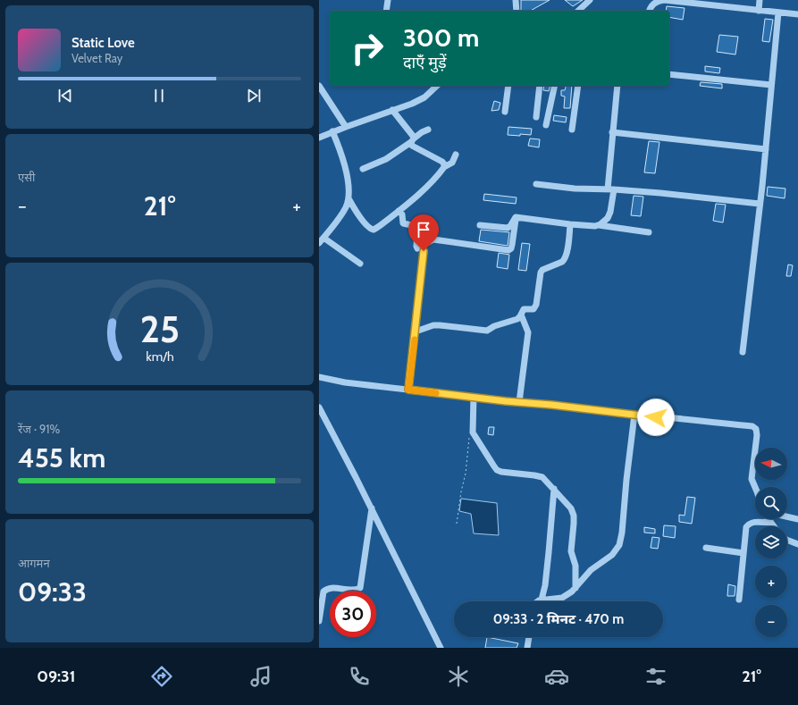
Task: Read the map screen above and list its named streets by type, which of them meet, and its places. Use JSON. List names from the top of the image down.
{
  "north": "left",
  "page": {
    "turn": ["300 m", "दाएँ मुड़ें"],
    "song": ["Static Love", "Velvet Ray"],
    "tile": [
      "एसी",
      ["रेंज · 91%", "455 km"],
      ["आगमन", "09:33"]
    ],
    "heat": ["−", "21°", "+"],
    "map_buttons": ["+", "−"],
    "limit": "30",
    "trip": "09:33 · 2 मिनट · 470 m",
    "tabs": ["09:31", "21°"],
    "gauge": ["25", "km/h"]
  }
}
